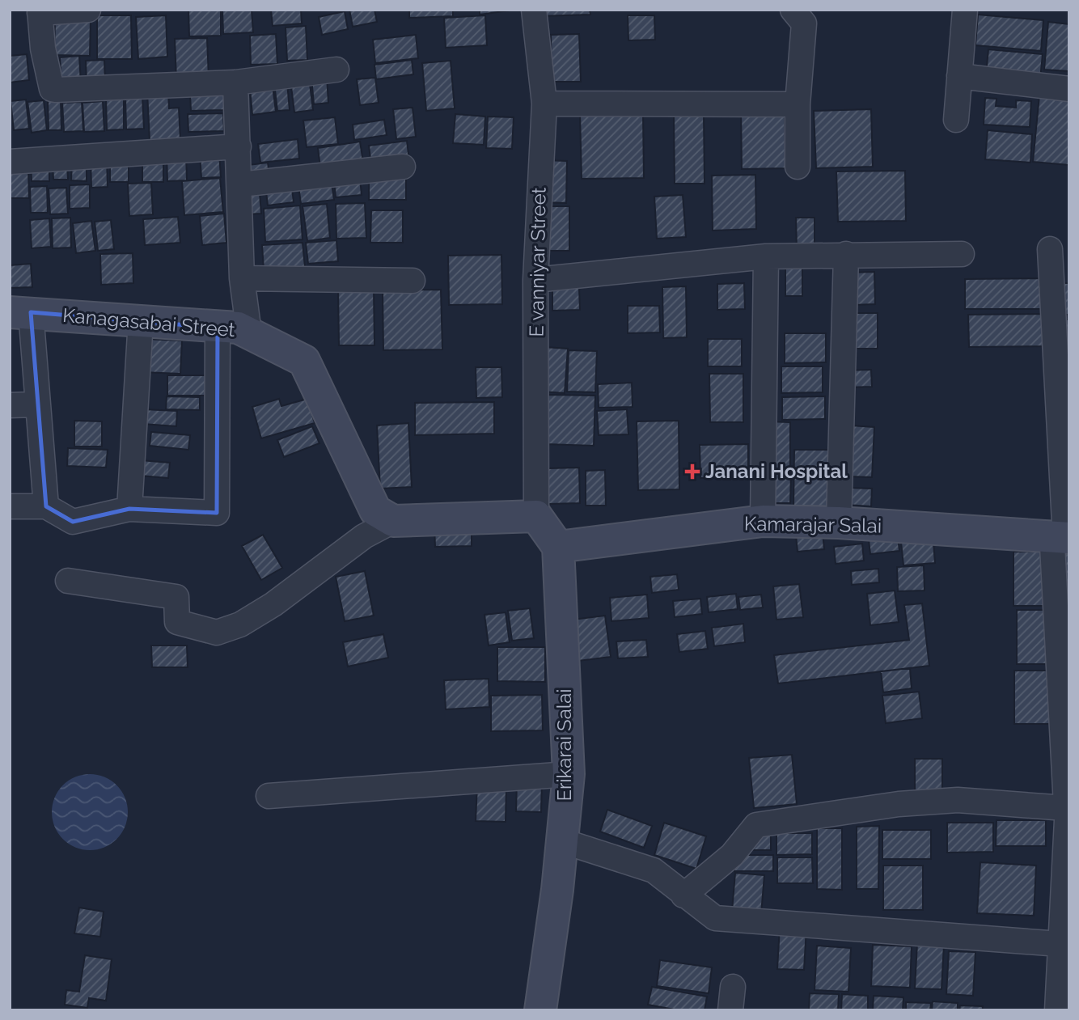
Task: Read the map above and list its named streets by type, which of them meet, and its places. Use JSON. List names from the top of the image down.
{
  "streets": {
    "main road": ["Kanagasabai Street", "Kamarajar Salai", "Erikarai Salai"],
    "street": ["E vanniyar Street"]
  },
  "crossings": [
    ["Kamarajar Salai", "Erikarai Salai"]
  ],
  "places": {
    "health": ["Janani Hospital"]
  }
}
